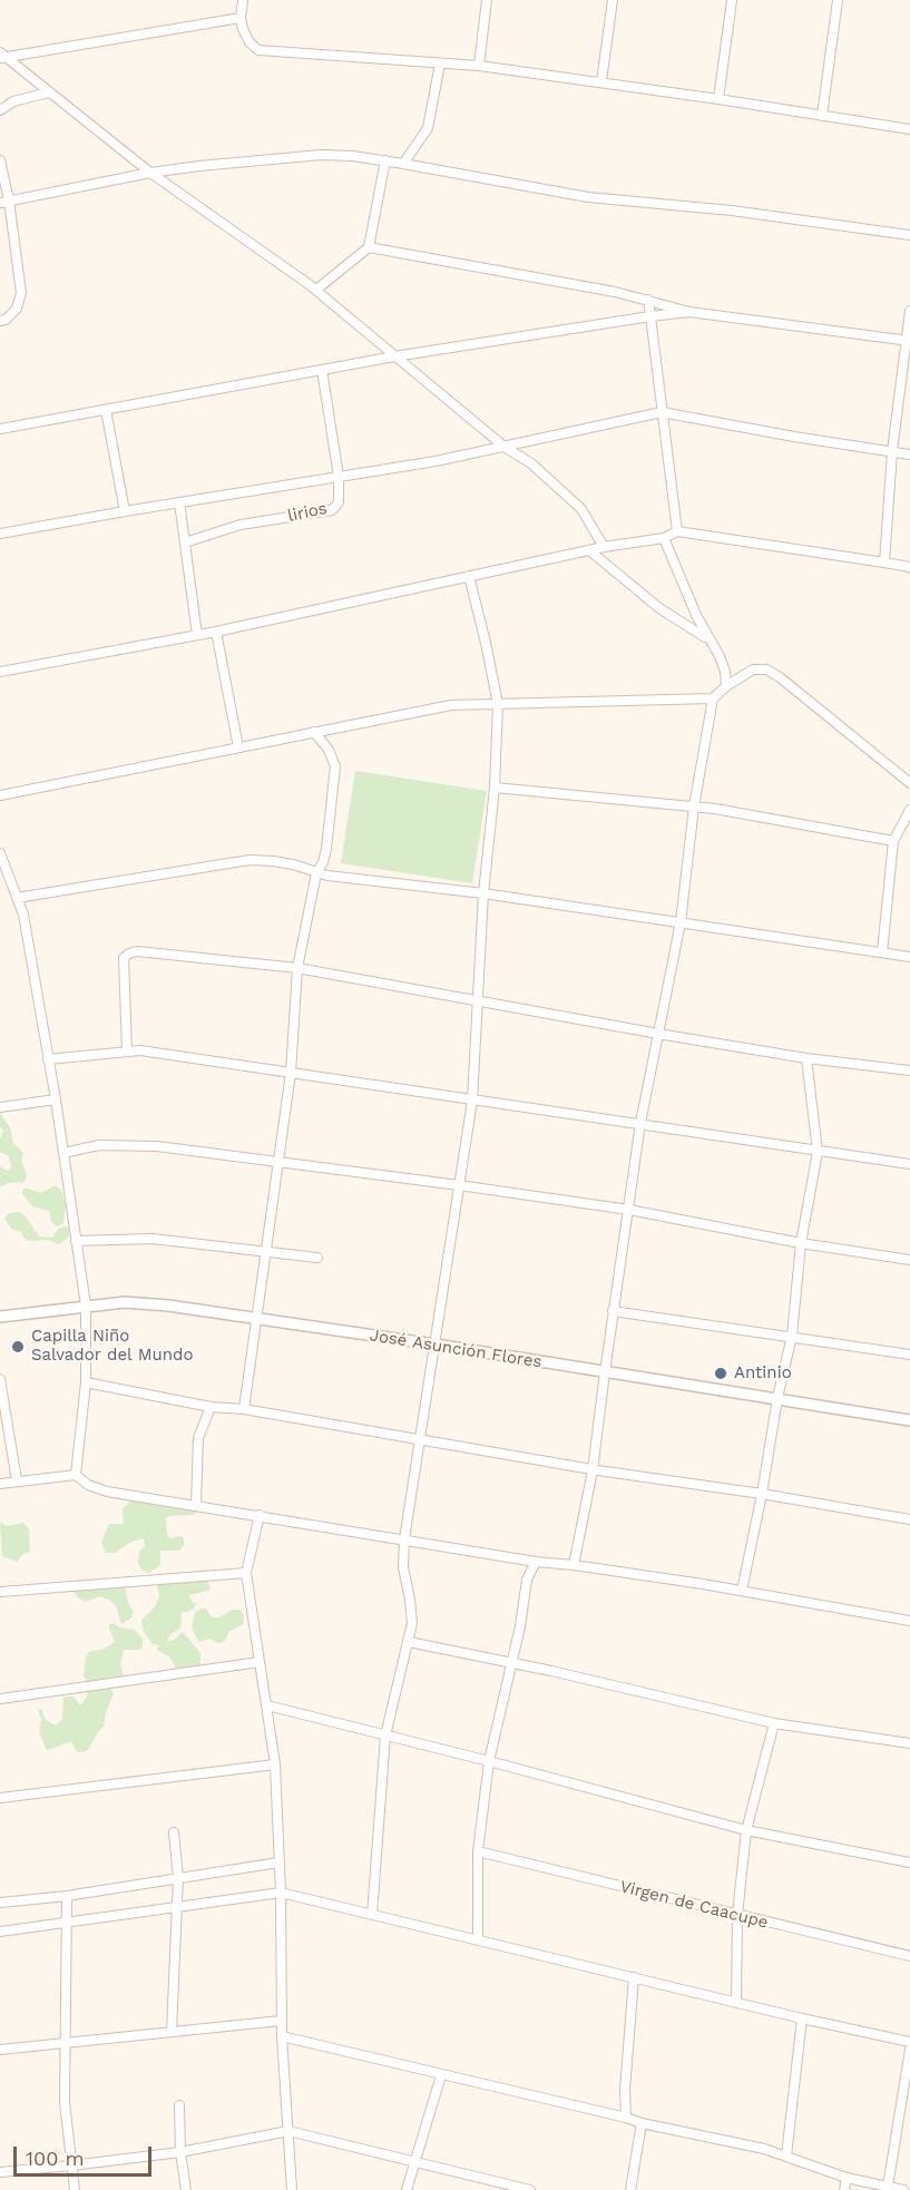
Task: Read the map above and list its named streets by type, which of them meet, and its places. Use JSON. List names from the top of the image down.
{
  "streets": {
    "street": ["lirios", "José Asunción Flores", "Virgen de Caacupe"]
  },
  "places": ["Capilla Niño Salvador del Mundo", "Antinio"],
  "scale_bar": "100 m"
}
